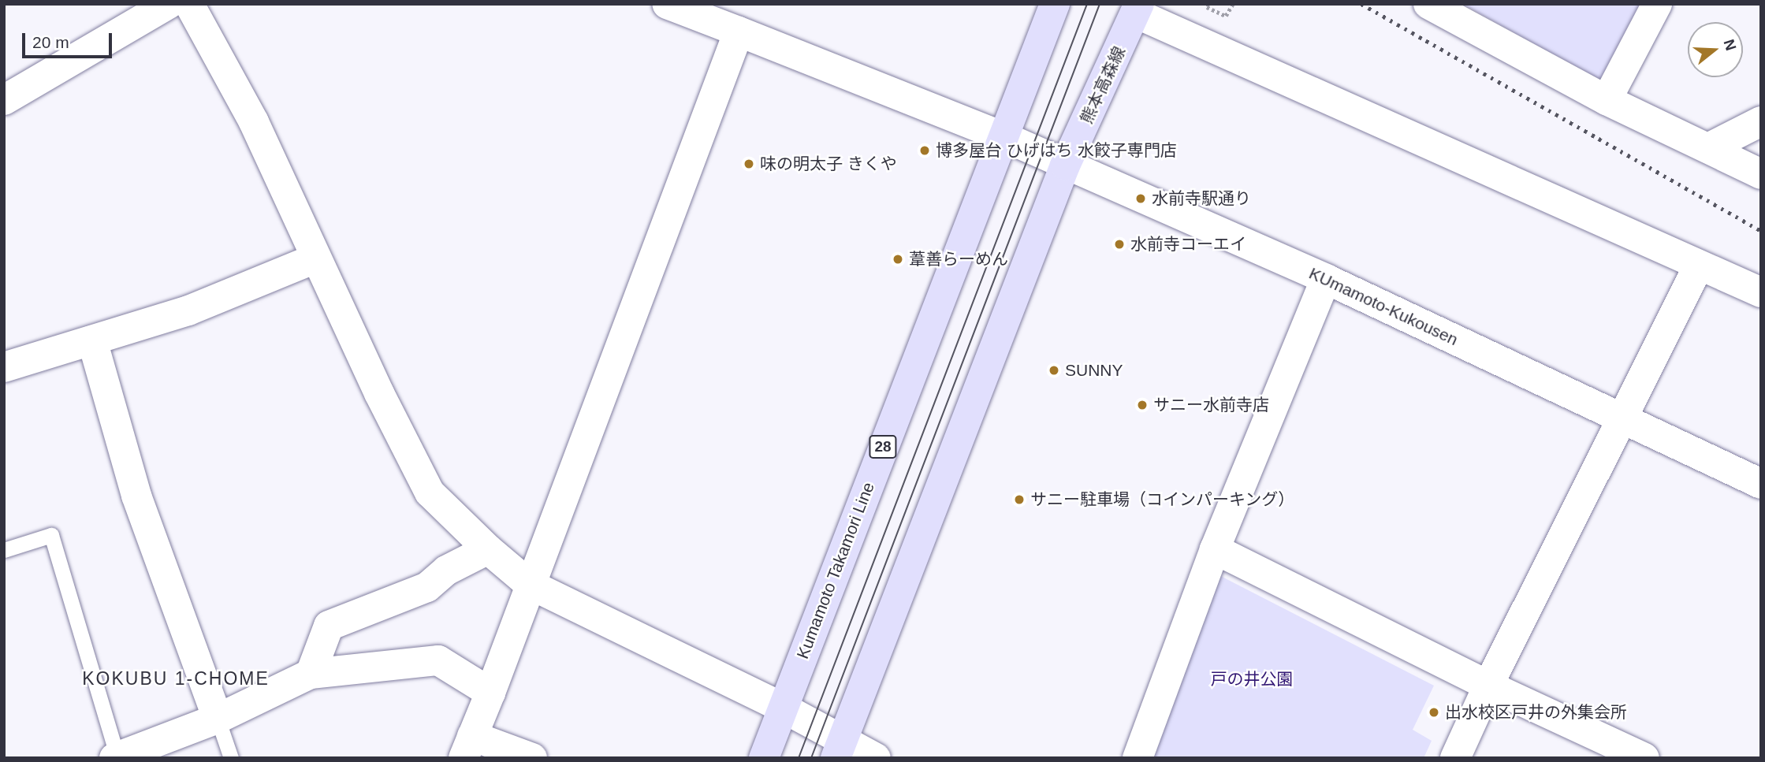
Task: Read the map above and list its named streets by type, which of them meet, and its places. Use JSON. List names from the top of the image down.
{
  "streets": {
    "main road": ["熊本高森線", "28", "Kumamoto Takamori Line"],
    "street": ["KUmamoto-Kukousen"]
  },
  "crossings": [
    ["熊本高森線", "KUmamoto-Kukousen"],
    ["KUmamoto-Kukousen", "28"],
    ["KUmamoto-Kukousen", "Kumamoto Takamori Line"],
    ["28", "Kumamoto Takamori Line"]
  ],
  "districts": ["KOKUBU 1-CHOME"],
  "parks": ["戸の井公園"],
  "places": [
    "博多屋台 ひげはち 水餃子専門店",
    "味の明太子 きくや",
    "水前寺駅通り",
    "水前寺コーエイ",
    "葦善らーめん",
    "SUNNY",
    "サニー水前寺店",
    "サニー駐車場（コインパーキング）",
    "出水校区戸井の外集会所"
  ],
  "scale_bar": "20 m",
  "north": "right"
}
